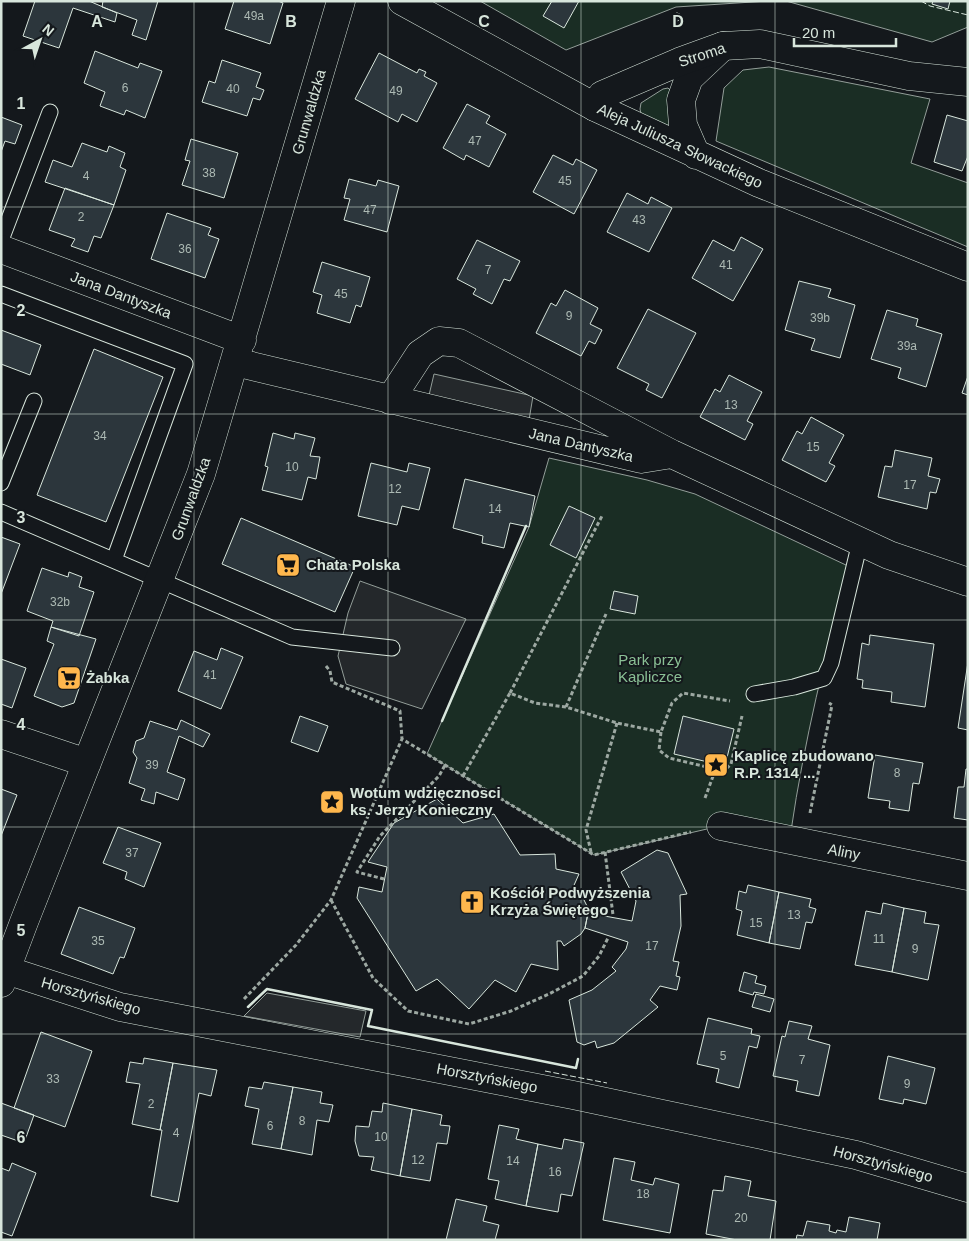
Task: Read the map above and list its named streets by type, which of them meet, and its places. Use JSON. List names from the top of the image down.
{
  "streets": {
    "street": [
      "Stroma",
      "Grunwaldzka",
      "Aleja Juliusza Słowackiego",
      "Jana Dantyszka",
      "Aliny",
      "Horsztyńskiego"
    ]
  },
  "crossings": [
    ["Stroma", "Aleja Juliusza Słowackiego"],
    ["Grunwaldzka", "Jana Dantyszka"],
    ["Grunwaldzka", "Horsztyńskiego"]
  ],
  "parks": ["Park przy Kapliczce"],
  "places": {
    "supermarket": ["Chata Polska", "Żabka"],
    "place": ["Kaplicę zbudowano R.P. 1314 ...", "Wotum wdzięcznosci ks. Jerzy Konieczny"],
    "church": ["Kościół Podwyższenia Krzyża Świętego"]
  },
  "house_numbers": [
    "49a",
    "6",
    "40",
    "49",
    "47",
    "38",
    "4",
    "45",
    "47",
    "2",
    "43",
    "36",
    "41",
    "7",
    "45",
    "9",
    "39b",
    "39a",
    "13",
    "34",
    "15",
    "10",
    "17",
    "12",
    "14",
    "32b",
    "41",
    "39",
    "8",
    "37",
    "13",
    "15",
    "11",
    "35",
    "17",
    "9",
    "5",
    "7",
    "33",
    "9",
    "2",
    "8",
    "6",
    "4",
    "10",
    "12",
    "14",
    "16",
    "18",
    "20"
  ],
  "scale_bar": "20 m",
  "north": "top right",
  "grid": {
    "columns": [
      "A",
      "B",
      "C",
      "D"
    ],
    "rows": [
      "1",
      "2",
      "3",
      "4",
      "5",
      "6"
    ]
  }
}
